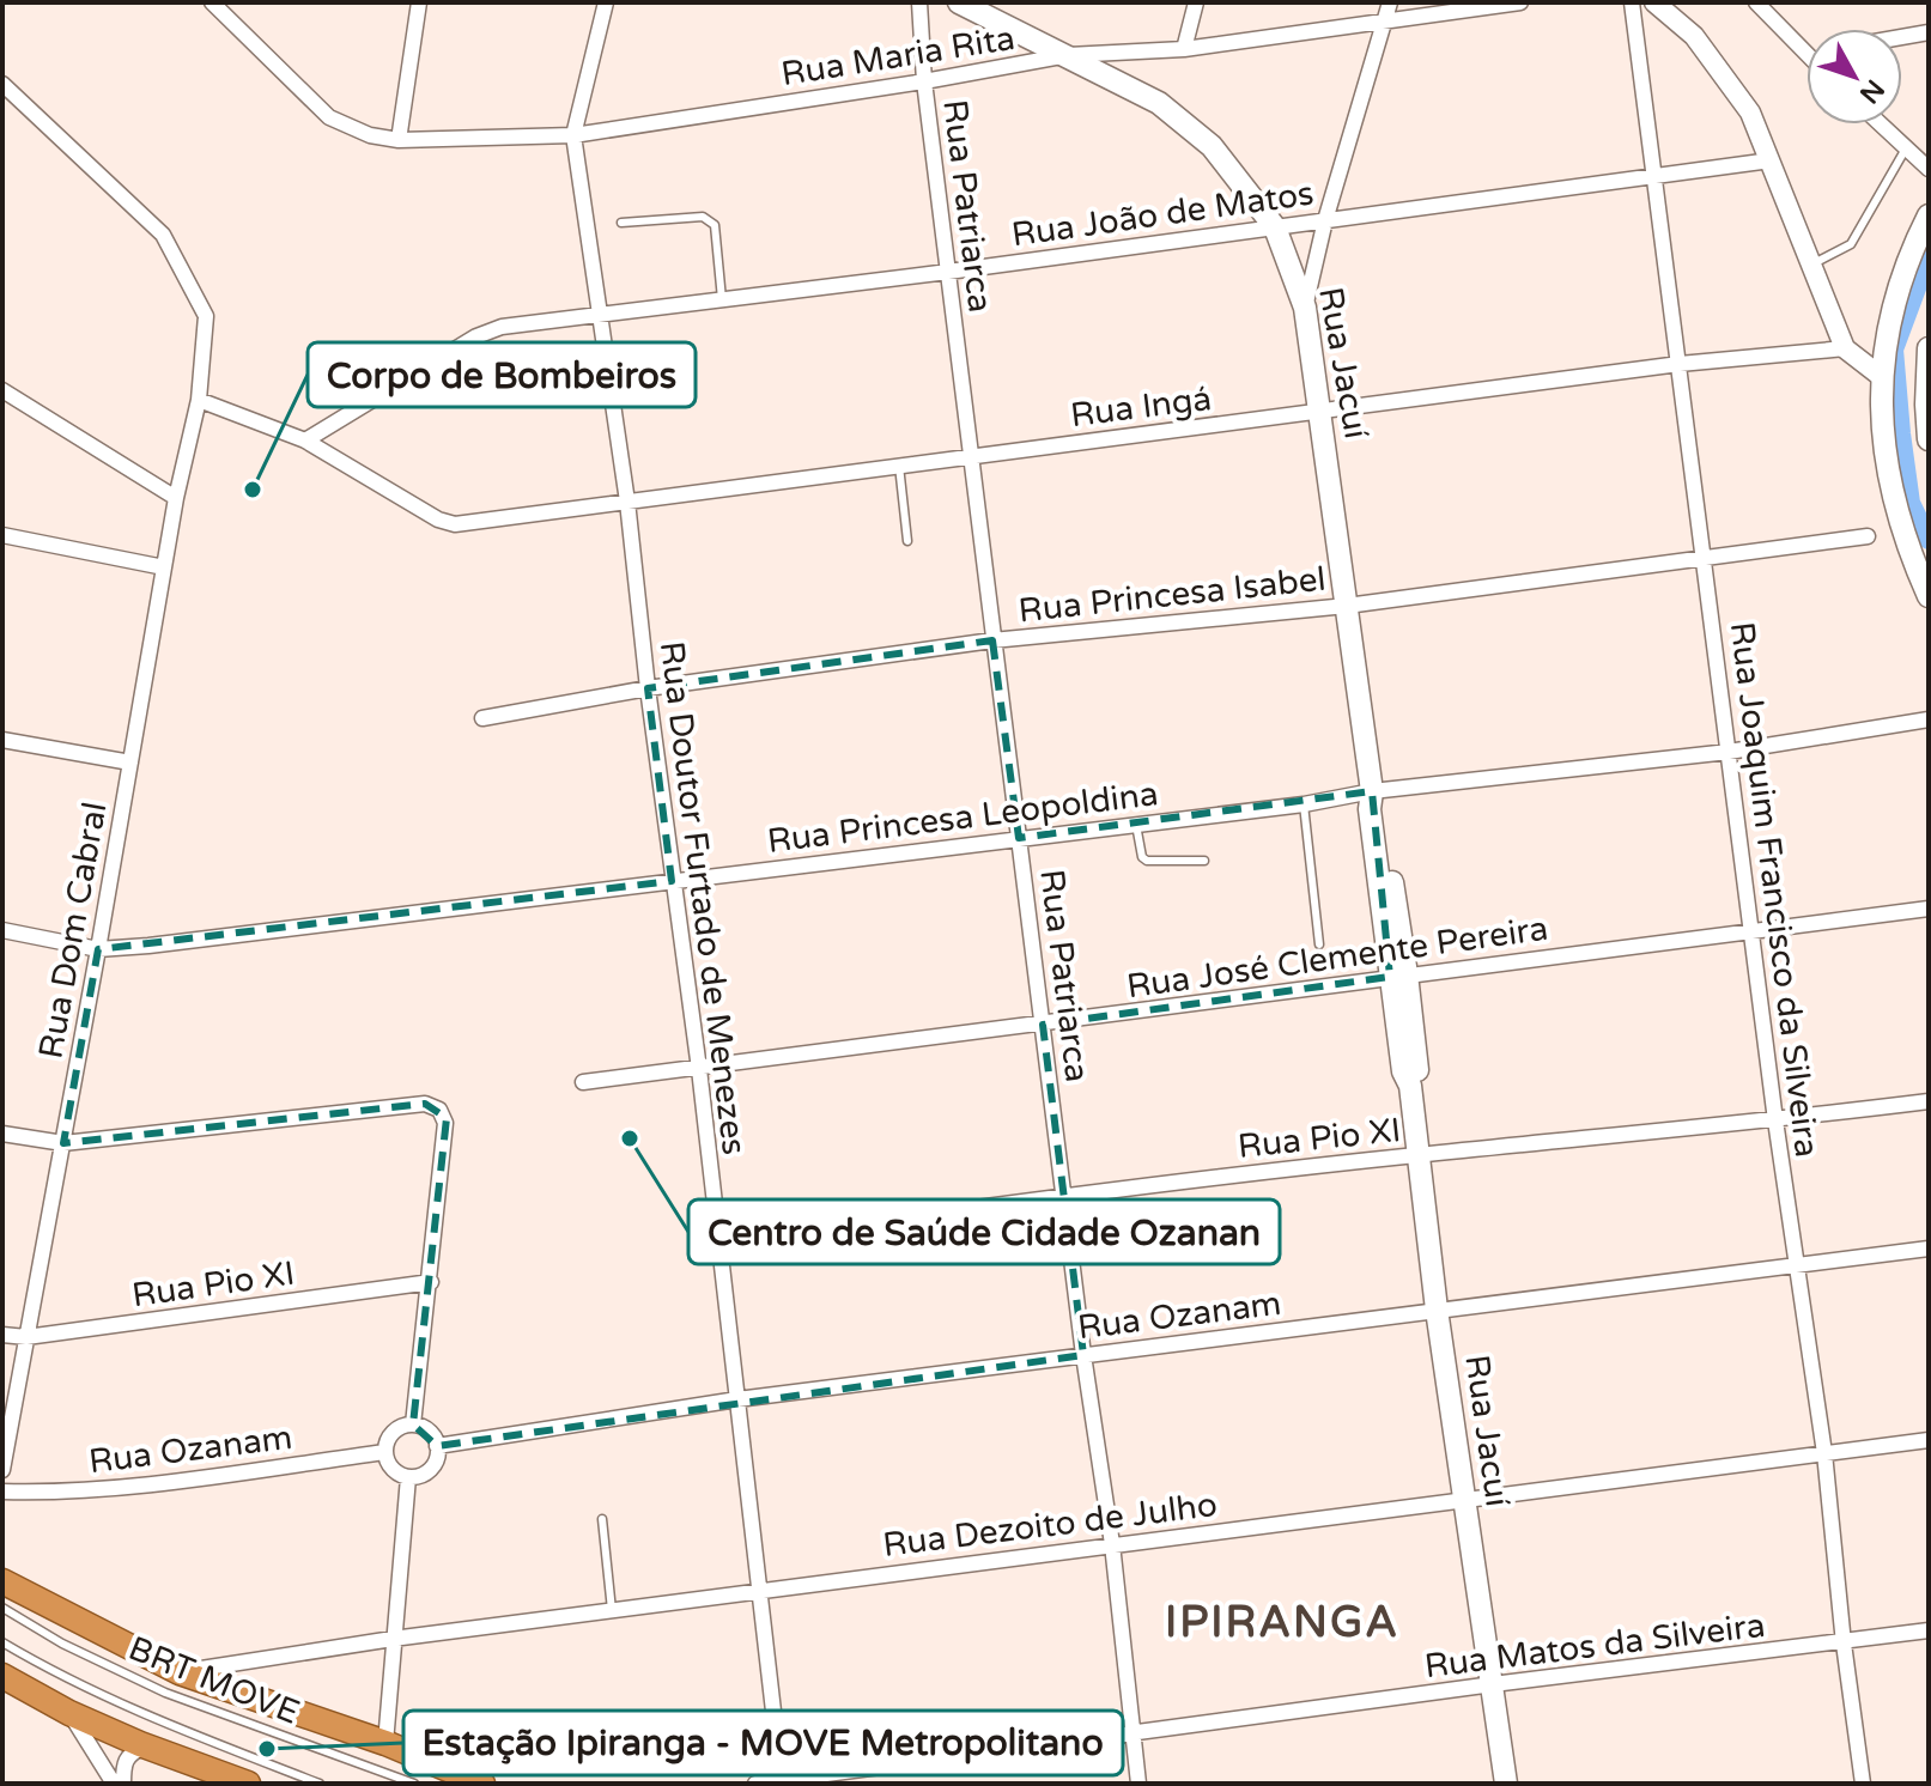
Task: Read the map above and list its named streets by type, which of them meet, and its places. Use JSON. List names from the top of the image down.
{
  "streets": {
    "main road": ["Rua Jacuí"],
    "street": [
      "Rua Maria Rita",
      "Rua Patriarca",
      "Rua João de Matos",
      "Rua Ingá",
      "Rua Princesa Isabel",
      "Rua Princesa Leopoldina",
      "Rua Joaquim Francisco da Silveira",
      "Rua Doutor Furtado de Menezes",
      "Rua Dom Cabral",
      "Rua José Clemente Pereira",
      "Rua Pio XI",
      "Rua Ozanam",
      "Rua Dezoito de Julho",
      "Rua Matos da Silveira"
    ],
    "lane": ["BRT MOVE"]
  },
  "crossings": [
    ["Rua Maria Rita", "Rua Patriarca"],
    ["Rua Maria Rita", "Rua Jacuí"],
    ["Rua Maria Rita", "Rua Doutor Furtado de Menezes"],
    ["Rua Patriarca", "Rua João de Matos"],
    ["Rua Patriarca", "Rua Ingá"],
    ["Rua Patriarca", "Rua Princesa Isabel"],
    ["Rua Patriarca", "Rua Princesa Leopoldina"],
    ["Rua Patriarca", "Rua José Clemente Pereira"],
    ["Rua Patriarca", "Rua Pio XI"],
    ["Rua Patriarca", "Rua Ozanam"],
    ["Rua Patriarca", "Rua Dezoito de Julho"],
    ["Rua Patriarca", "Rua Matos da Silveira"],
    ["Rua João de Matos", "Rua Jacuí"],
    ["Rua João de Matos", "Rua Ingá"],
    ["Rua João de Matos", "Rua Joaquim Francisco da Silveira"],
    ["Rua João de Matos", "Rua Doutor Furtado de Menezes"],
    ["Rua Jacuí", "Rua Ingá"],
    ["Rua Jacuí", "Rua Princesa Isabel"],
    ["Rua Jacuí", "Rua Princesa Leopoldina"],
    ["Rua Jacuí", "Rua José Clemente Pereira"],
    ["Rua Jacuí", "Rua Pio XI"],
    ["Rua Jacuí", "Rua Ozanam"],
    ["Rua Jacuí", "Rua Dezoito de Julho"],
    ["Rua Jacuí", "Rua Matos da Silveira"],
    ["Rua Ingá", "Rua Joaquim Francisco da Silveira"],
    ["Rua Ingá", "Rua Doutor Furtado de Menezes"],
    ["Rua Princesa Isabel", "Rua Joaquim Francisco da Silveira"],
    ["Rua Princesa Isabel", "Rua Doutor Furtado de Menezes"],
    ["Rua Princesa Leopoldina", "Rua Joaquim Francisco da Silveira"],
    ["Rua Princesa Leopoldina", "Rua Doutor Furtado de Menezes"],
    ["Rua Princesa Leopoldina", "Rua Dom Cabral"],
    ["Rua Joaquim Francisco da Silveira", "Rua José Clemente Pereira"],
    ["Rua Joaquim Francisco da Silveira", "Rua Pio XI"],
    ["Rua Joaquim Francisco da Silveira", "Rua Ozanam"],
    ["Rua Joaquim Francisco da Silveira", "Rua Dezoito de Julho"],
    ["Rua Joaquim Francisco da Silveira", "Rua Matos da Silveira"],
    ["Rua Doutor Furtado de Menezes", "Rua José Clemente Pereira"],
    ["Rua Doutor Furtado de Menezes", "Rua Pio XI"],
    ["Rua Doutor Furtado de Menezes", "Rua Ozanam"],
    ["Rua Doutor Furtado de Menezes", "Rua Dezoito de Julho"],
    ["Rua Doutor Furtado de Menezes", "Rua Matos da Silveira"],
    ["Rua Dom Cabral", "Rua Pio XI"]
  ],
  "districts": ["IPIRANGA"],
  "places": ["Corpo de Bombeiros", "Centro de Saúde Cidade Ozanan", "Estação Ipiranga - MOVE Metropolitano"],
  "north": "bottom right"
}
